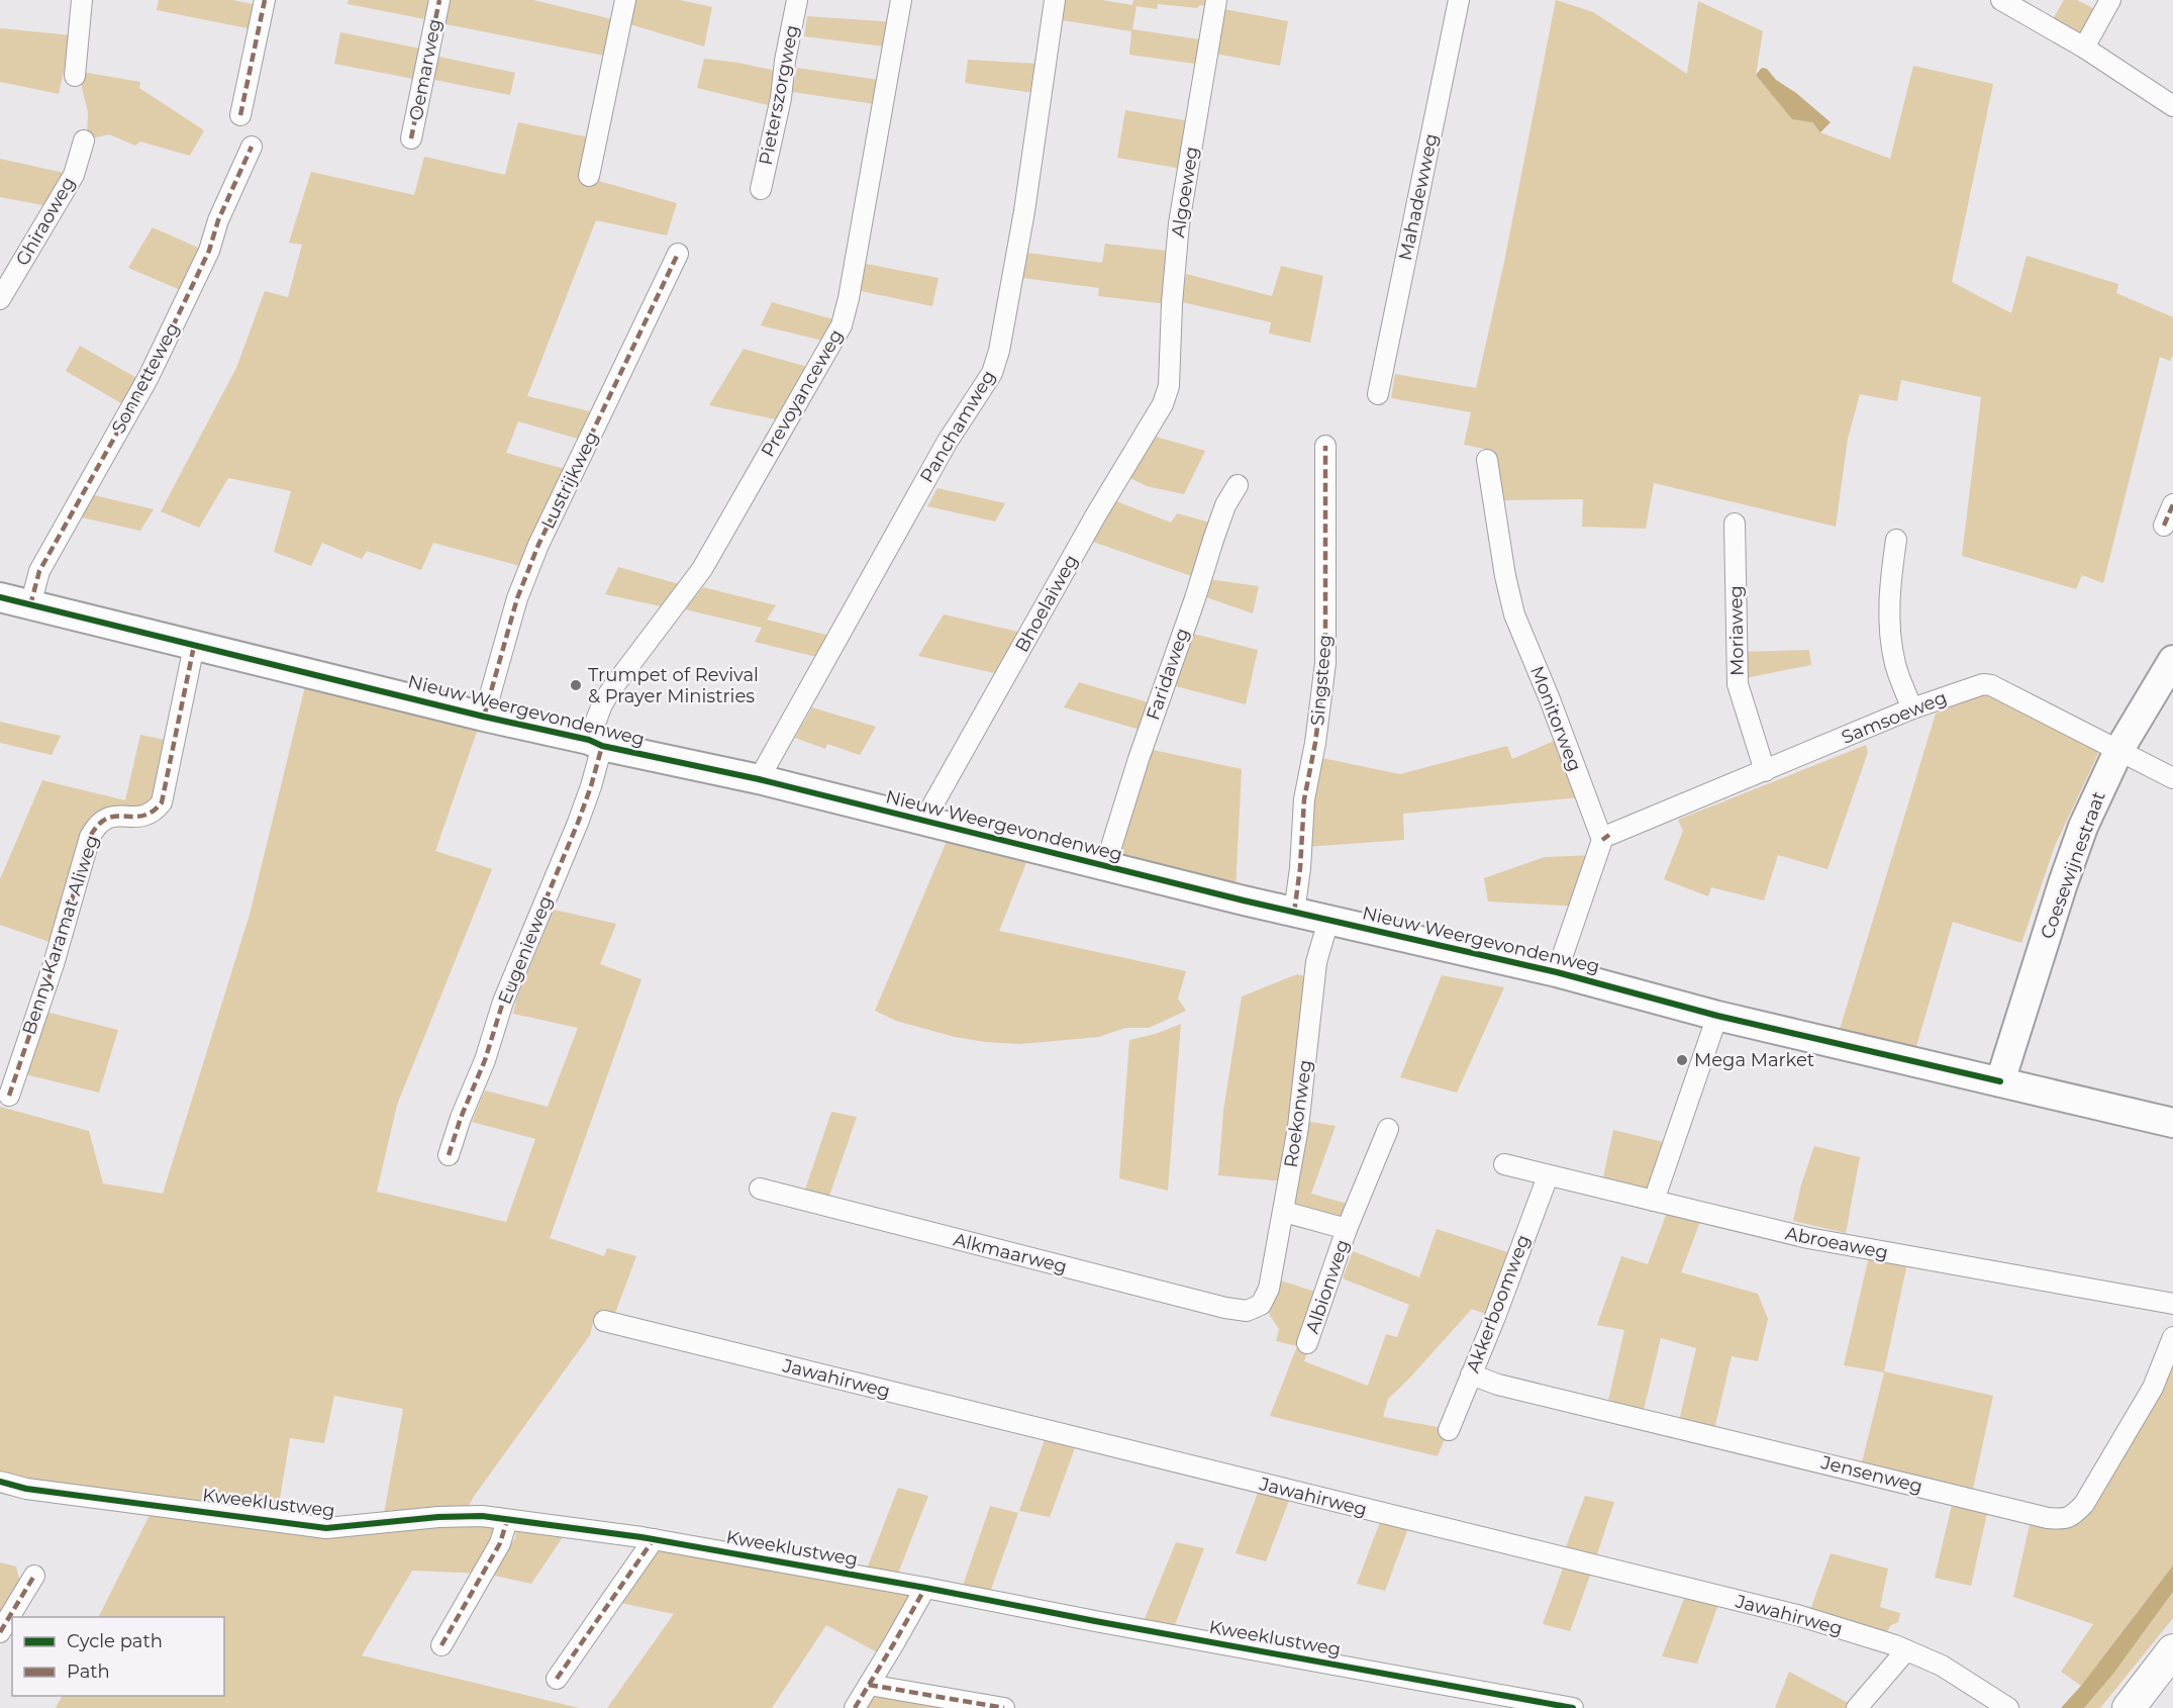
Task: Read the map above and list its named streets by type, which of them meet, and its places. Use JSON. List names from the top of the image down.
{
  "streets": {
    "street": [
      "Oemarweg",
      "Pieterszorgweg",
      "Algoeweg",
      "Mahadewweg",
      "Ghiraoweg",
      "Sonnetteweg",
      "Prevoyanceweg",
      "Panchamweg",
      "Lustrijkweg",
      "Bhoelaiweg",
      "Moriaweg",
      "Faridaweg",
      "Singsteeg",
      "Nieuw Weergevondenweg",
      "Samsoeweg",
      "Monitorweg",
      "Coesewijnestraat",
      "Benny Karamat Aliweg",
      "Eugenieweg",
      "Roekonweg",
      "Abroeaweg",
      "Alkmaarweg",
      "Albionweg",
      "Akkerboomweg",
      "Jawahirweg",
      "Jensenweg",
      "Kweeklustweg"
    ]
  },
  "crossings": [
    ["Algoeweg", "Bhoelaiweg"],
    ["Sonnetteweg", "Nieuw Weergevondenweg"],
    ["Prevoyanceweg", "Nieuw Weergevondenweg"],
    ["Prevoyanceweg", "Eugenieweg"],
    ["Panchamweg", "Nieuw Weergevondenweg"],
    ["Lustrijkweg", "Nieuw Weergevondenweg"],
    ["Bhoelaiweg", "Nieuw Weergevondenweg"],
    ["Moriaweg", "Samsoeweg"],
    ["Faridaweg", "Nieuw Weergevondenweg"],
    ["Singsteeg", "Nieuw Weergevondenweg"],
    ["Nieuw Weergevondenweg", "Monitorweg"],
    ["Nieuw Weergevondenweg", "Coesewijnestraat"],
    ["Nieuw Weergevondenweg", "Benny Karamat Aliweg"],
    ["Nieuw Weergevondenweg", "Eugenieweg"],
    ["Nieuw Weergevondenweg", "Roekonweg"],
    ["Samsoeweg", "Coesewijnestraat"],
    ["Roekonweg", "Alkmaarweg"],
    ["Roekonweg", "Albionweg"],
    ["Abroeaweg", "Akkerboomweg"],
    ["Akkerboomweg", "Jensenweg"]
  ],
  "places": ["Trumpet of Revival & Prayer Ministries", "Mega Market"],
  "legend": ["Cycle path", "Path"]
}
